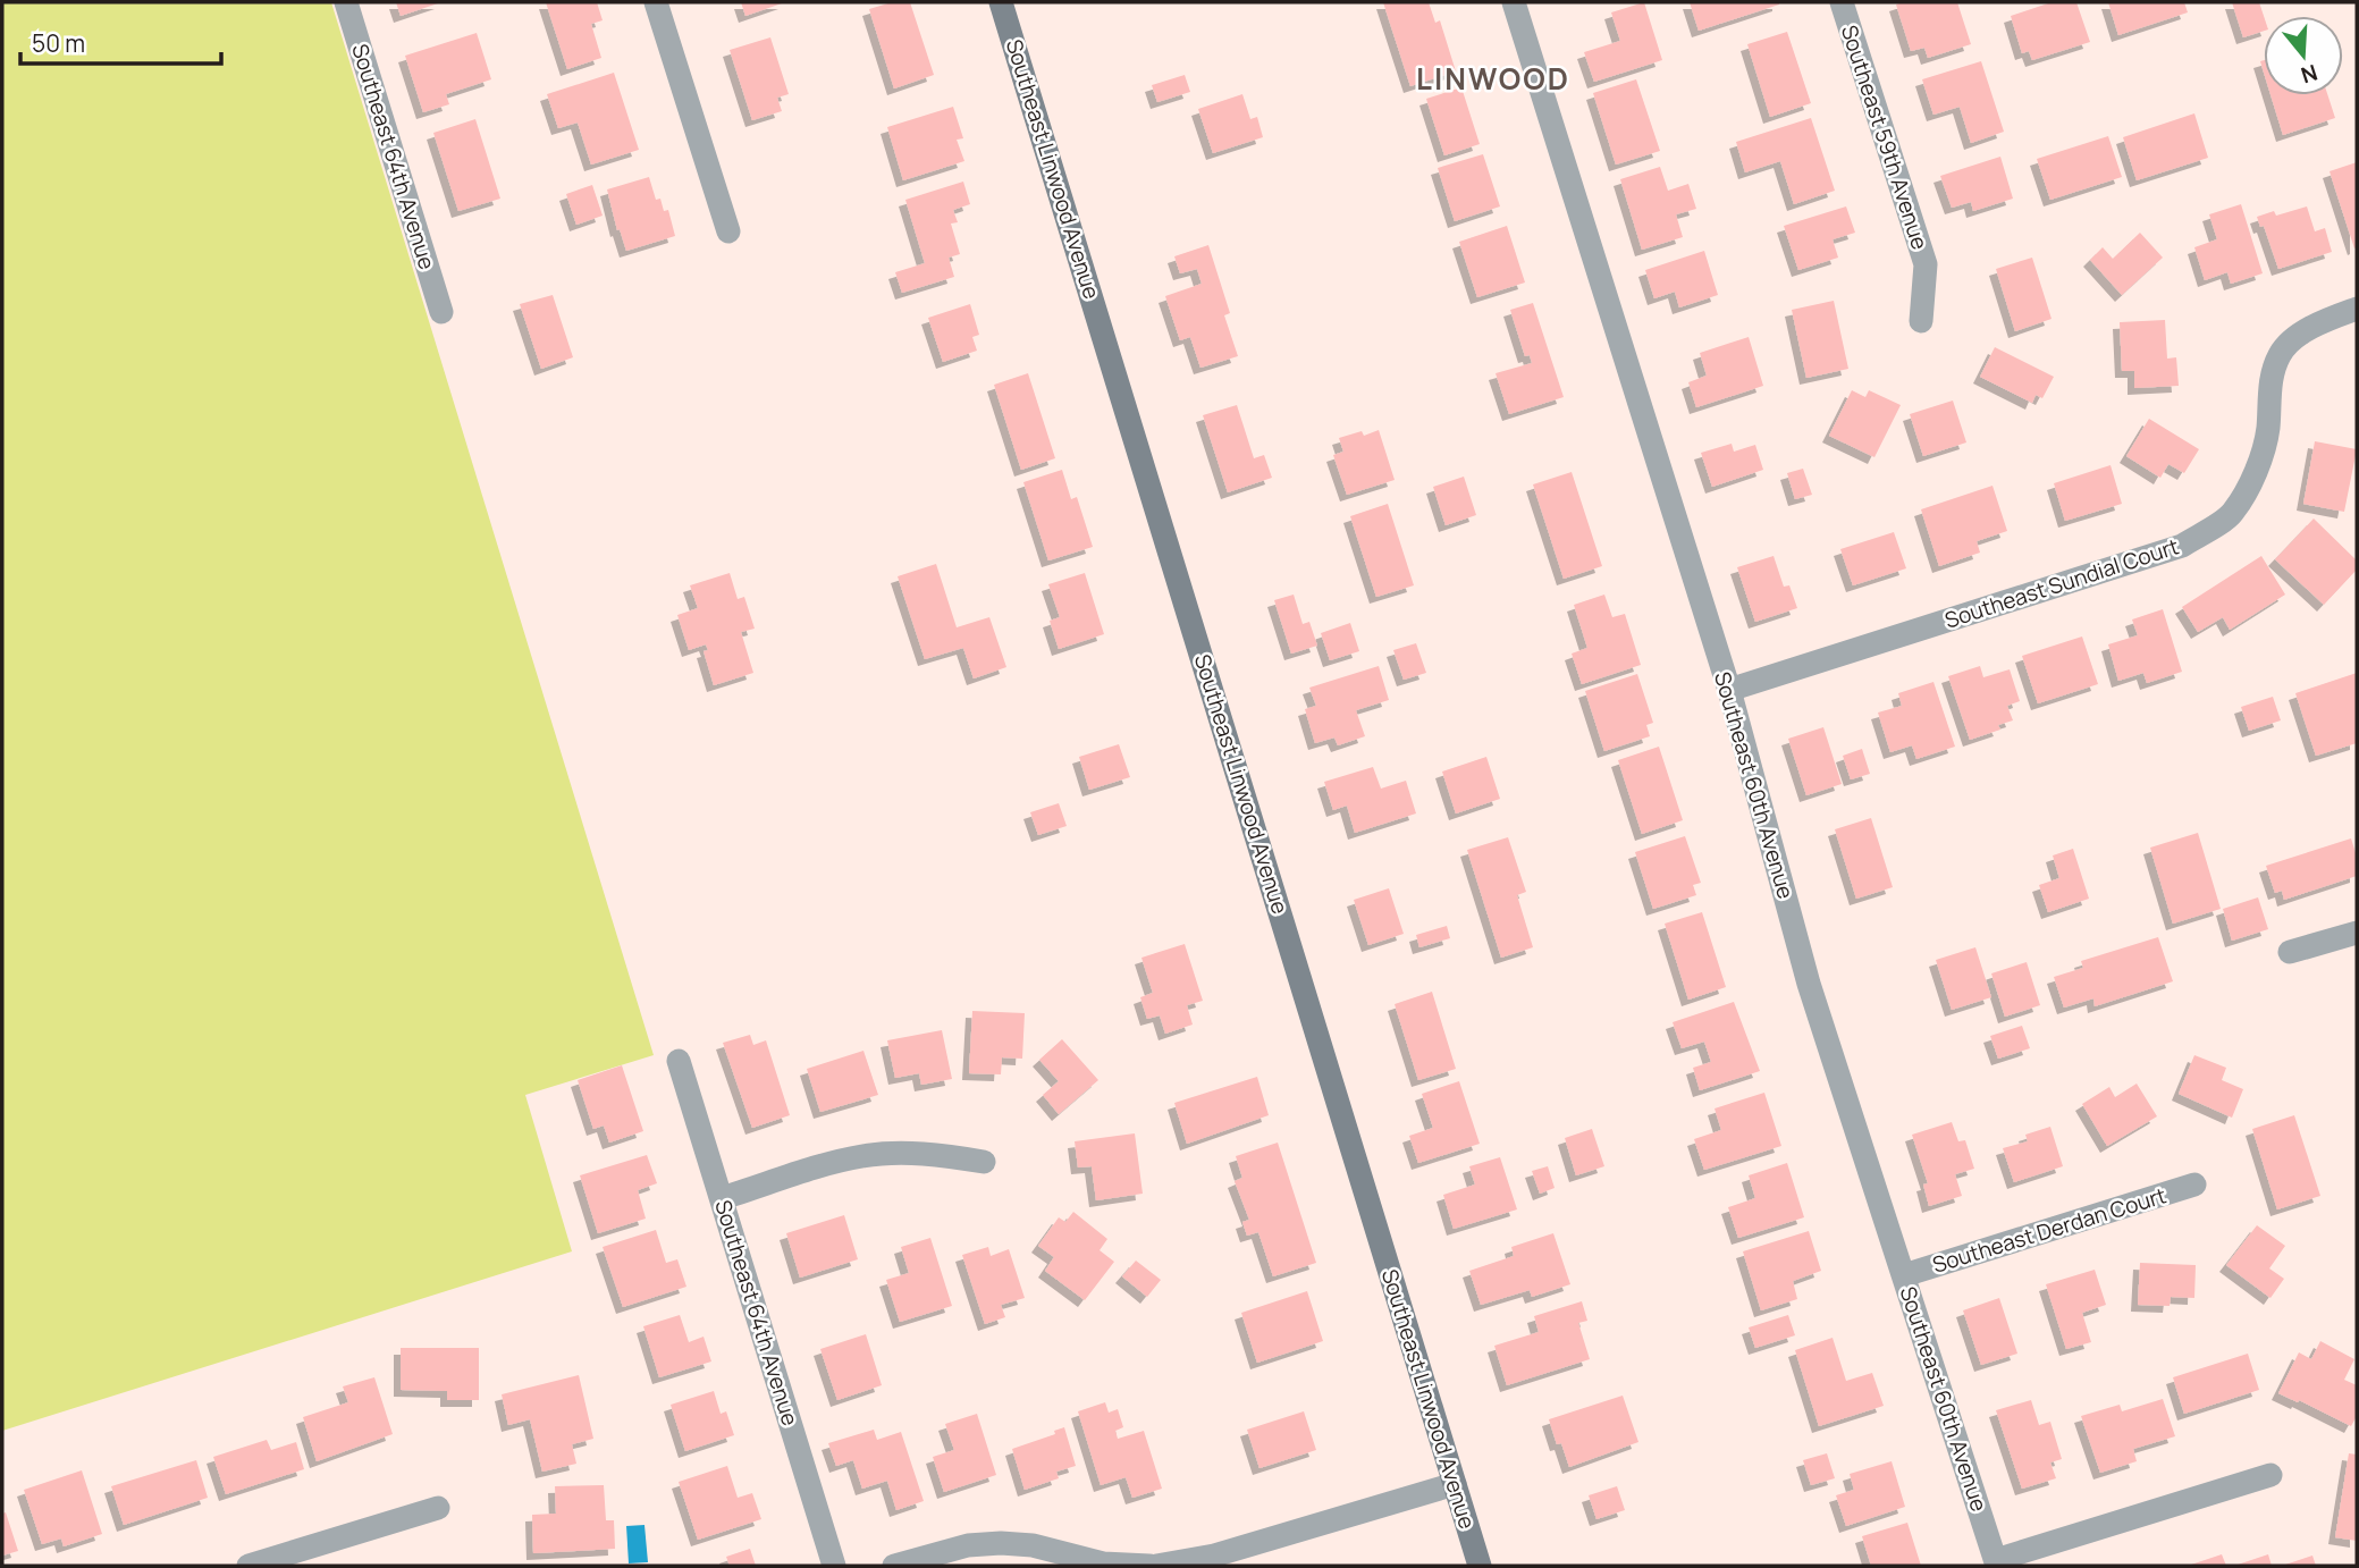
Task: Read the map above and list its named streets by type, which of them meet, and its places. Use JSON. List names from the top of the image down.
{
  "streets": {
    "main road": ["Southeast Linwood Avenue"],
    "street": [
      "Southeast 59th Avenue",
      "Southeast 64th Avenue",
      "Southeast Sundial Court",
      "Southeast 60th Avenue",
      "Southeast Derdan Court"
    ]
  },
  "crossings": [
    ["Southeast Sundial Court", "Southeast 60th Avenue"],
    ["Southeast 60th Avenue", "Southeast Derdan Court"]
  ],
  "districts": ["LINWOOD"],
  "scale_bar": "50 m",
  "north": "bottom"
}
